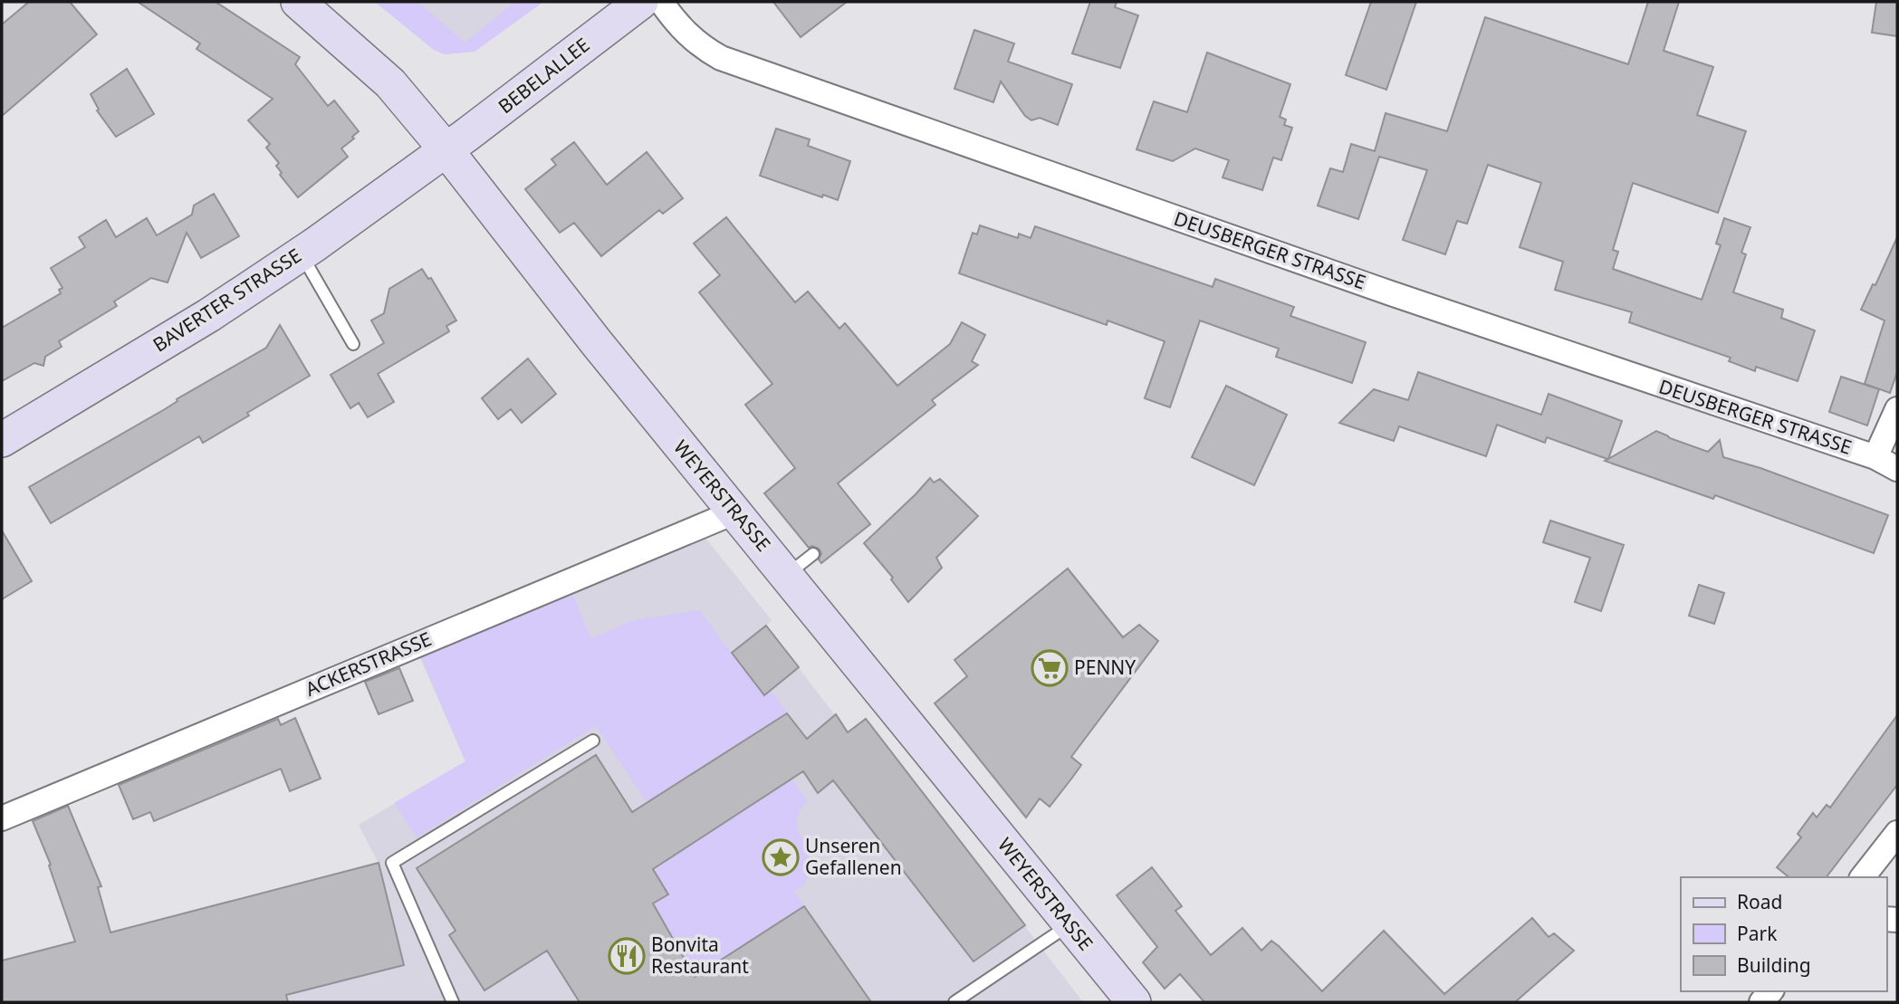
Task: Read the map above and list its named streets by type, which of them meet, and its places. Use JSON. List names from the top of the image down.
{
  "streets": {
    "main road": ["BEBELALLEE", "BAVERTER STRASSE", "WEYERSTRASSE"],
    "street": ["DEUSBERGER STRASSE", "ACKERSTRASSE"]
  },
  "crossings": [
    ["BEBELALLEE", "BAVERTER STRASSE"],
    ["BEBELALLEE", "WEYERSTRASSE"],
    ["BAVERTER STRASSE", "WEYERSTRASSE"],
    ["WEYERSTRASSE", "ACKERSTRASSE"]
  ],
  "places": {
    "supermarket": ["PENNY"],
    "place": ["Unseren Gefallenen"],
    "restaurant": ["Bonvita Restaurant"]
  },
  "legend": ["Road", "Park", "Building"]
}
